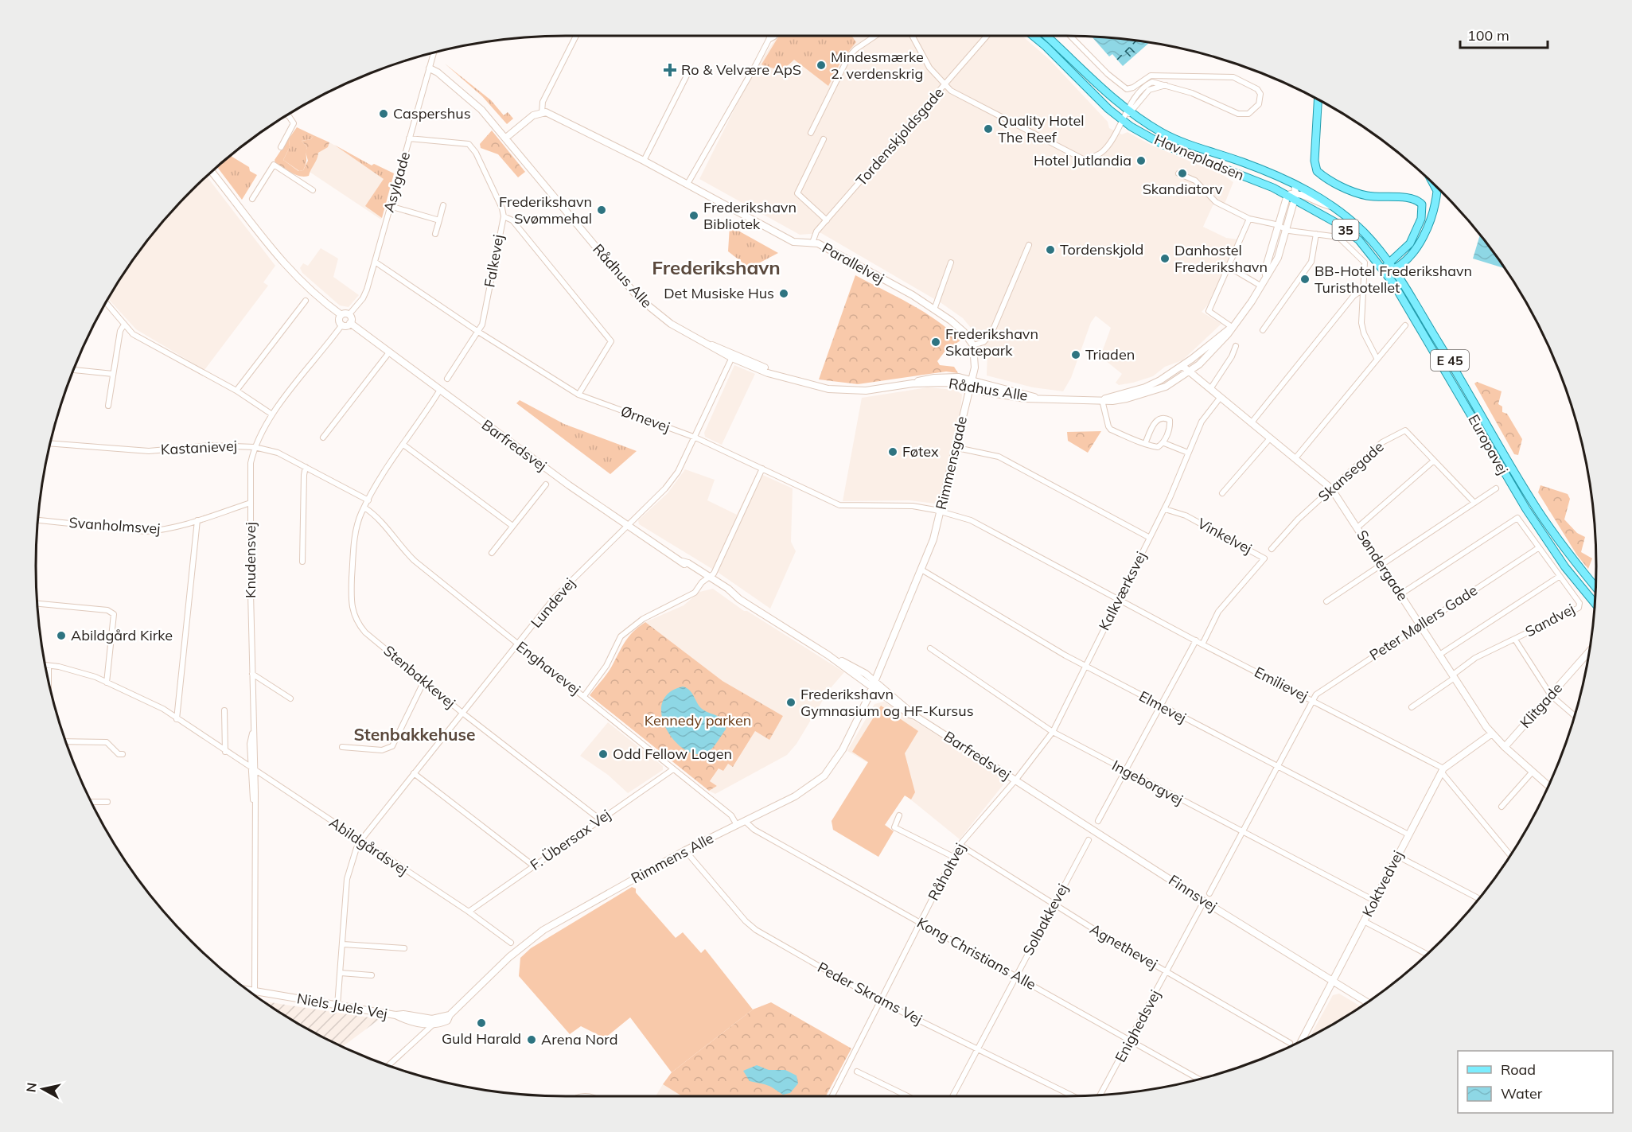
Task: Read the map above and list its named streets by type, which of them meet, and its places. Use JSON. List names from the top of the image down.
{
  "streets": {
    "main road": [
      "Havnepladsen",
      "35",
      "E 45",
      "Europavej"
    ],
    "street": [
      "Tordenskjoldsgade",
      "Asylgade",
      "Falkevej",
      "Parallelvej",
      "Rådhus Alle",
      "Ørnevej",
      "Barfredsvej",
      "Kastanievej",
      "Rimmensgade",
      "Skansegade",
      "Svanholmsvej",
      "Vinkelvej",
      "Knudensvej",
      "Søndergade",
      "Kalkværksvej",
      "Lundevej",
      "Sandvej",
      "Peter Møllers Gade",
      "Enghavevej",
      "Stenbakkevej",
      "Emilievej",
      "Klitgade",
      "Elmevej",
      "Ingeborgvej",
      "F. Übersax Vej",
      "Abildgårdsvej",
      "Rimmens Alle",
      "Råholtvej",
      "Koktvedvej",
      "Finnsvej",
      "Solbakkevej",
      "Agnethevej",
      "Kong Christians Alle",
      "Peder Skrams Vej",
      "Niels Juels Vej",
      "Enighedsvej"
    ]
  },
  "crossings": [
    ["Tordenskjoldsgade", "Parallelvej"],
    ["Havnepladsen", "Rådhus Alle"],
    ["Havnepladsen", "Europavej"],
    ["Asylgade", "Falkevej"],
    ["Asylgade", "Rådhus Alle"],
    ["Asylgade", "Ørnevej"],
    ["Asylgade", "Barfredsvej"],
    ["Asylgade", "Knudensvej"],
    ["Falkevej", "Ørnevej"],
    ["Parallelvej", "Rimmensgade"],
    ["Rådhus Alle", "Rimmensgade"],
    ["Rådhus Alle", "Søndergade"],
    ["Rådhus Alle", "Lundevej"],
    ["Ørnevej", "Rimmensgade"],
    ["Ørnevej", "Kalkværksvej"],
    ["Ørnevej", "Lundevej"],
    ["Ørnevej", "Emilievej"],
    ["Barfredsvej", "Rimmensgade"],
    ["Barfredsvej", "Knudensvej"],
    ["Barfredsvej", "Kalkværksvej"],
    ["Barfredsvej", "Lundevej"],
    ["Barfredsvej", "Stenbakkevej"],
    ["Barfredsvej", "Rimmens Alle"],
    ["Barfredsvej", "Råholtvej"],
    ["Barfredsvej", "Finnsvej"],
    ["Kastanievej", "Knudensvej"],
    ["Kastanievej", "Stenbakkevej"],
    ["Rimmensgade", "Elmevej"],
    ["Rimmensgade", "Rimmens Alle"],
    ["Skansegade", "Søndergade"],
    ["Svanholmsvej", "Knudensvej"],
    ["Vinkelvej", "Kalkværksvej"],
    ["Vinkelvej", "Emilievej"],
    ["Knudensvej", "Abildgårdsvej"],
    ["Knudensvej", "Niels Juels Vej"],
    ["Søndergade", "Kalkværksvej"],
    ["Søndergade", "Sandvej"],
    ["Søndergade", "Peter Møllers Gade"],
    ["Søndergade", "Klitgade"],
    ["Søndergade", "Koktvedvej"],
    ["Kalkværksvej", "Emilievej"],
    ["Kalkværksvej", "Elmevej"],
    ["Kalkværksvej", "Ingeborgvej"],
    ["Kalkværksvej", "Råholtvej"],
    ["Kalkværksvej", "Finnsvej"],
    ["Lundevej", "Enghavevej"],
    ["Lundevej", "Stenbakkevej"],
    ["Lundevej", "Abildgårdsvej"],
    ["Sandvej", "Peter Møllers Gade"],
    ["Peter Møllers Gade", "Emilievej"],
    ["Enghavevej", "Stenbakkevej"],
    ["Enghavevej", "F. Übersax Vej"],
    ["Enghavevej", "Rimmens Alle"],
    ["Stenbakkevej", "F. Übersax Vej"],
    ["Emilievej", "Koktvedvej"],
    ["Elmevej", "Koktvedvej"],
    ["Ingeborgvej", "Koktvedvej"],
    ["F. Übersax Vej", "Abildgårdsvej"],
    ["Rimmens Alle", "Kong Christians Alle"],
    ["Rimmens Alle", "Peder Skrams Vej"],
    ["Rimmens Alle", "Niels Juels Vej"],
    ["Råholtvej", "Finnsvej"],
    ["Råholtvej", "Agnethevej"],
    ["Råholtvej", "Kong Christians Alle"],
    ["Råholtvej", "Peder Skrams Vej"],
    ["Koktvedvej", "Finnsvej"],
    ["Finnsvej", "Enighedsvej"],
    ["Solbakkevej", "Agnethevej"],
    ["Solbakkevej", "Kong Christians Alle"],
    ["Solbakkevej", "Peder Skrams Vej"],
    ["Agnethevej", "Enighedsvej"],
    ["Kong Christians Alle", "Enighedsvej"]
  ],
  "districts": ["Frederikshavn", "Stenbakkehuse"],
  "parks": ["Kennedy parken"],
  "places": {
    "other": [
      "Mindesmærke 2. verdenskrig",
      "Caspershus",
      "Quality Hotel The Reef",
      "Hotel Jutlandia",
      "Skandiatorv",
      "Frederikshavn Svømmehal",
      "Frederikshavn Bibliotek",
      "Tordenskjold",
      "Danhostel Frederikshavn",
      "BB-Hotel Frederikshavn Turisthotellet",
      "Det Musiske Hus",
      "Frederikshavn Skatepark",
      "Triaden",
      "Føtex",
      "Abildgård Kirke",
      "Frederikshavn Gymnasium og HF-Kursus",
      "Odd Fellow Logen",
      "Guld Harald",
      "Arena Nord"
    ],
    "health": ["Ro & Velvære ApS"]
  },
  "legend": ["Road", "Water"],
  "scale_bar": "100 m",
  "north": "left"
}
